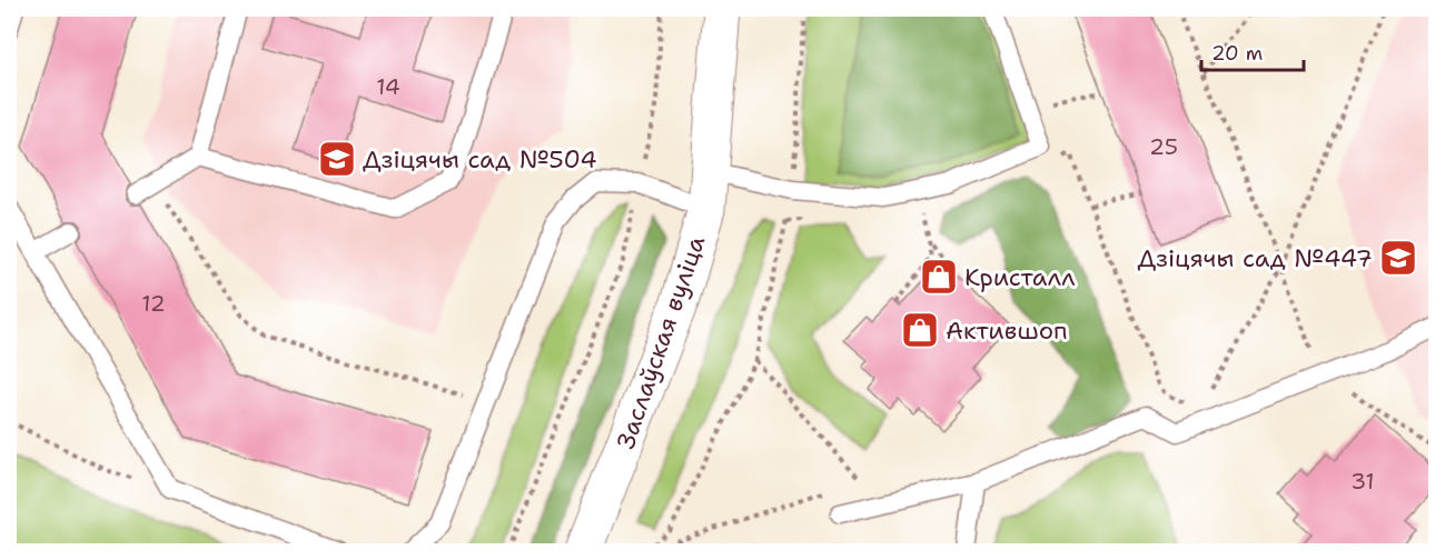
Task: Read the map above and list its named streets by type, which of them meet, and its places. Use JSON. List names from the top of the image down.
{
  "streets": {
    "main road": ["Заслаўская вуліца"]
  },
  "places": {
    "school or university": ["Дзіцячы сад №504", "Дзіцячы сад №447"],
    "shop": ["Кристалл", "Актившоп"]
  },
  "house_numbers": [
    "14",
    "25",
    "12",
    "31"
  ],
  "scale_bar": "20 m"
}
